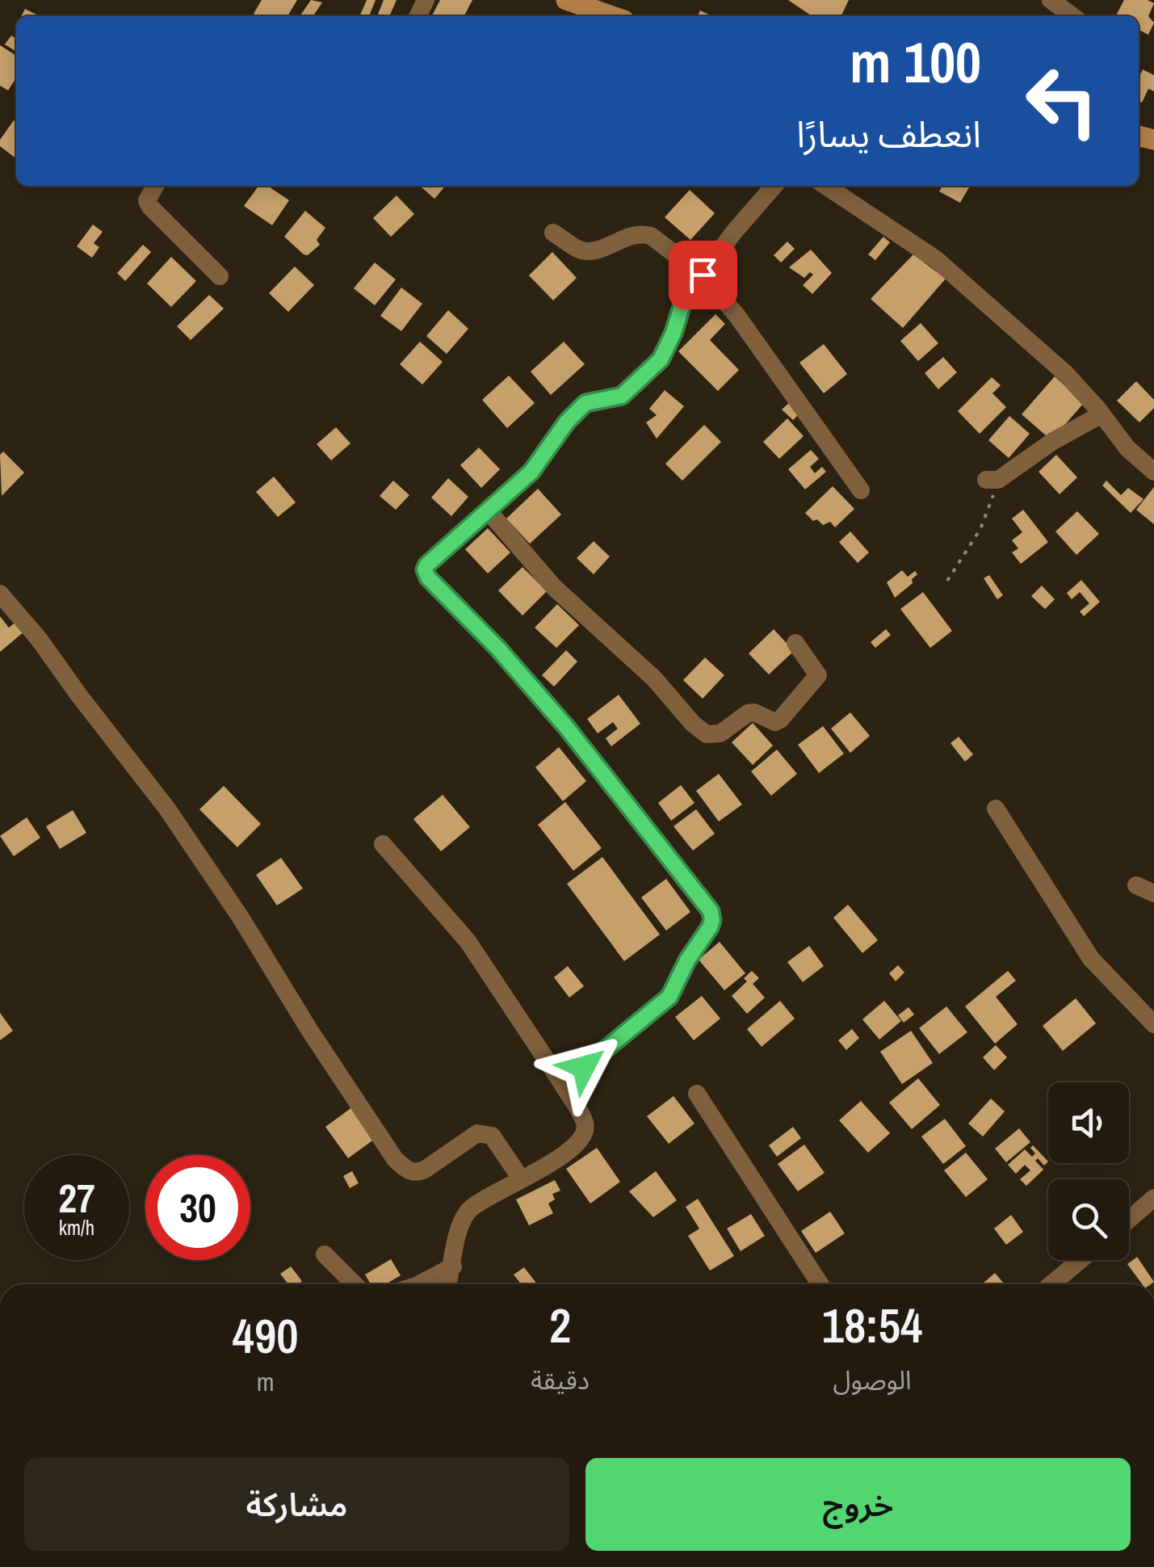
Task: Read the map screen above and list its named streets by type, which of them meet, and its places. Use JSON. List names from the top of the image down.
{
  "page": {
    "turn": ["100 m", "انعطف يسارًا"],
    "speed": "27 km/h",
    "limit": "30",
    "eta": [
      "18:54",
      "الوصول",
      "2",
      "دقيقة",
      "490",
      "m"
    ],
    "buttons": ["خروج", "مشاركة"]
  }
}
